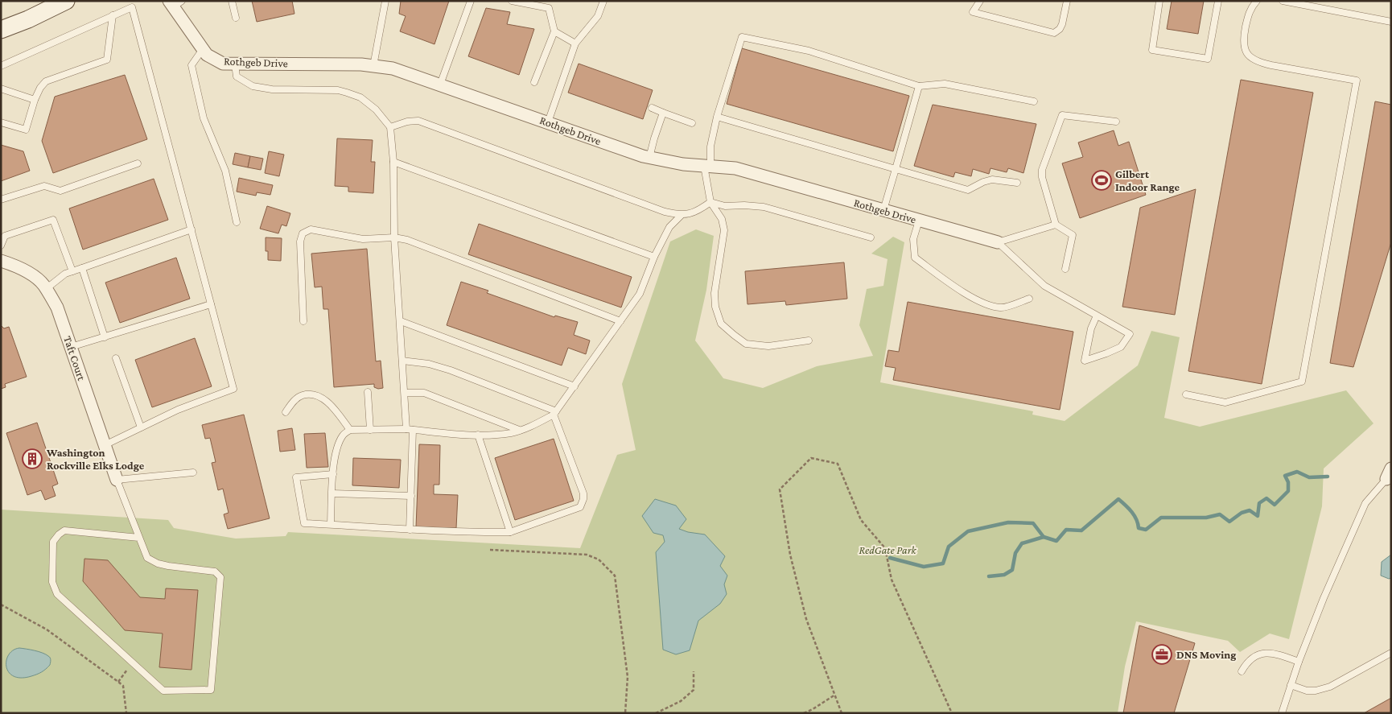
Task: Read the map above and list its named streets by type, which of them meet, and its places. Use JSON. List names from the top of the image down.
{
  "streets": {
    "street": ["Rothgeb Drive", "Taft Court"]
  },
  "parks": ["RedGate Park"],
  "places": {
    "sports": ["Gilbert Indoor Range"],
    "building": ["Washington Rockville Elks Lodge"],
    "office": ["DNS Moving"]
  }
}
